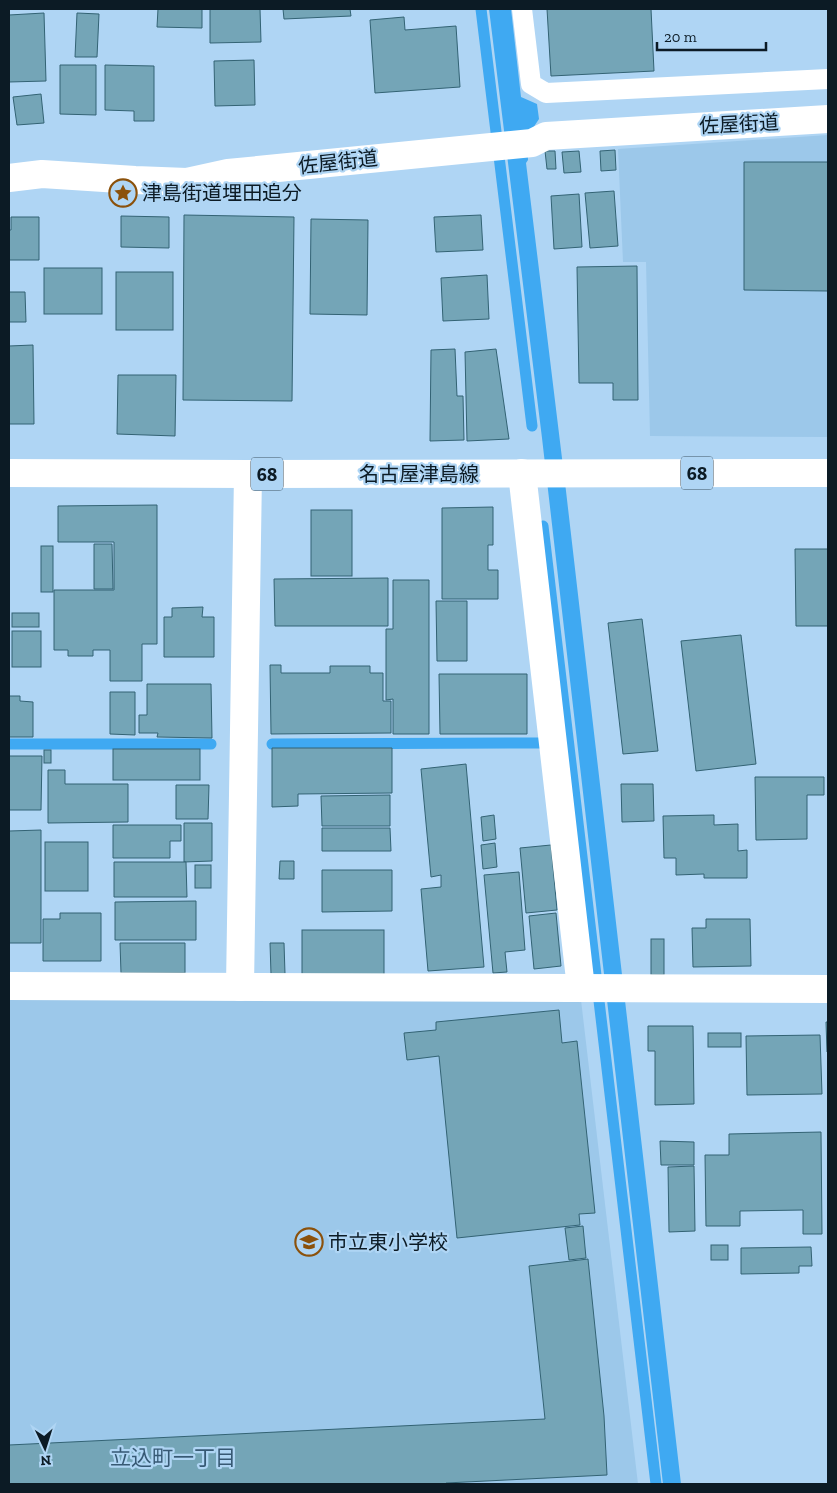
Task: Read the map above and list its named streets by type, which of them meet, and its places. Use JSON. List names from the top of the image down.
{
  "streets": {
    "street": ["佐屋街道", "68", "名古屋津島線"]
  },
  "districts": ["立込町一丁目"],
  "places": {
    "place": ["津島街道埋田追分"],
    "school or university": ["市立東小学校"]
  },
  "scale_bar": "20 m",
  "north": "bottom"
}
